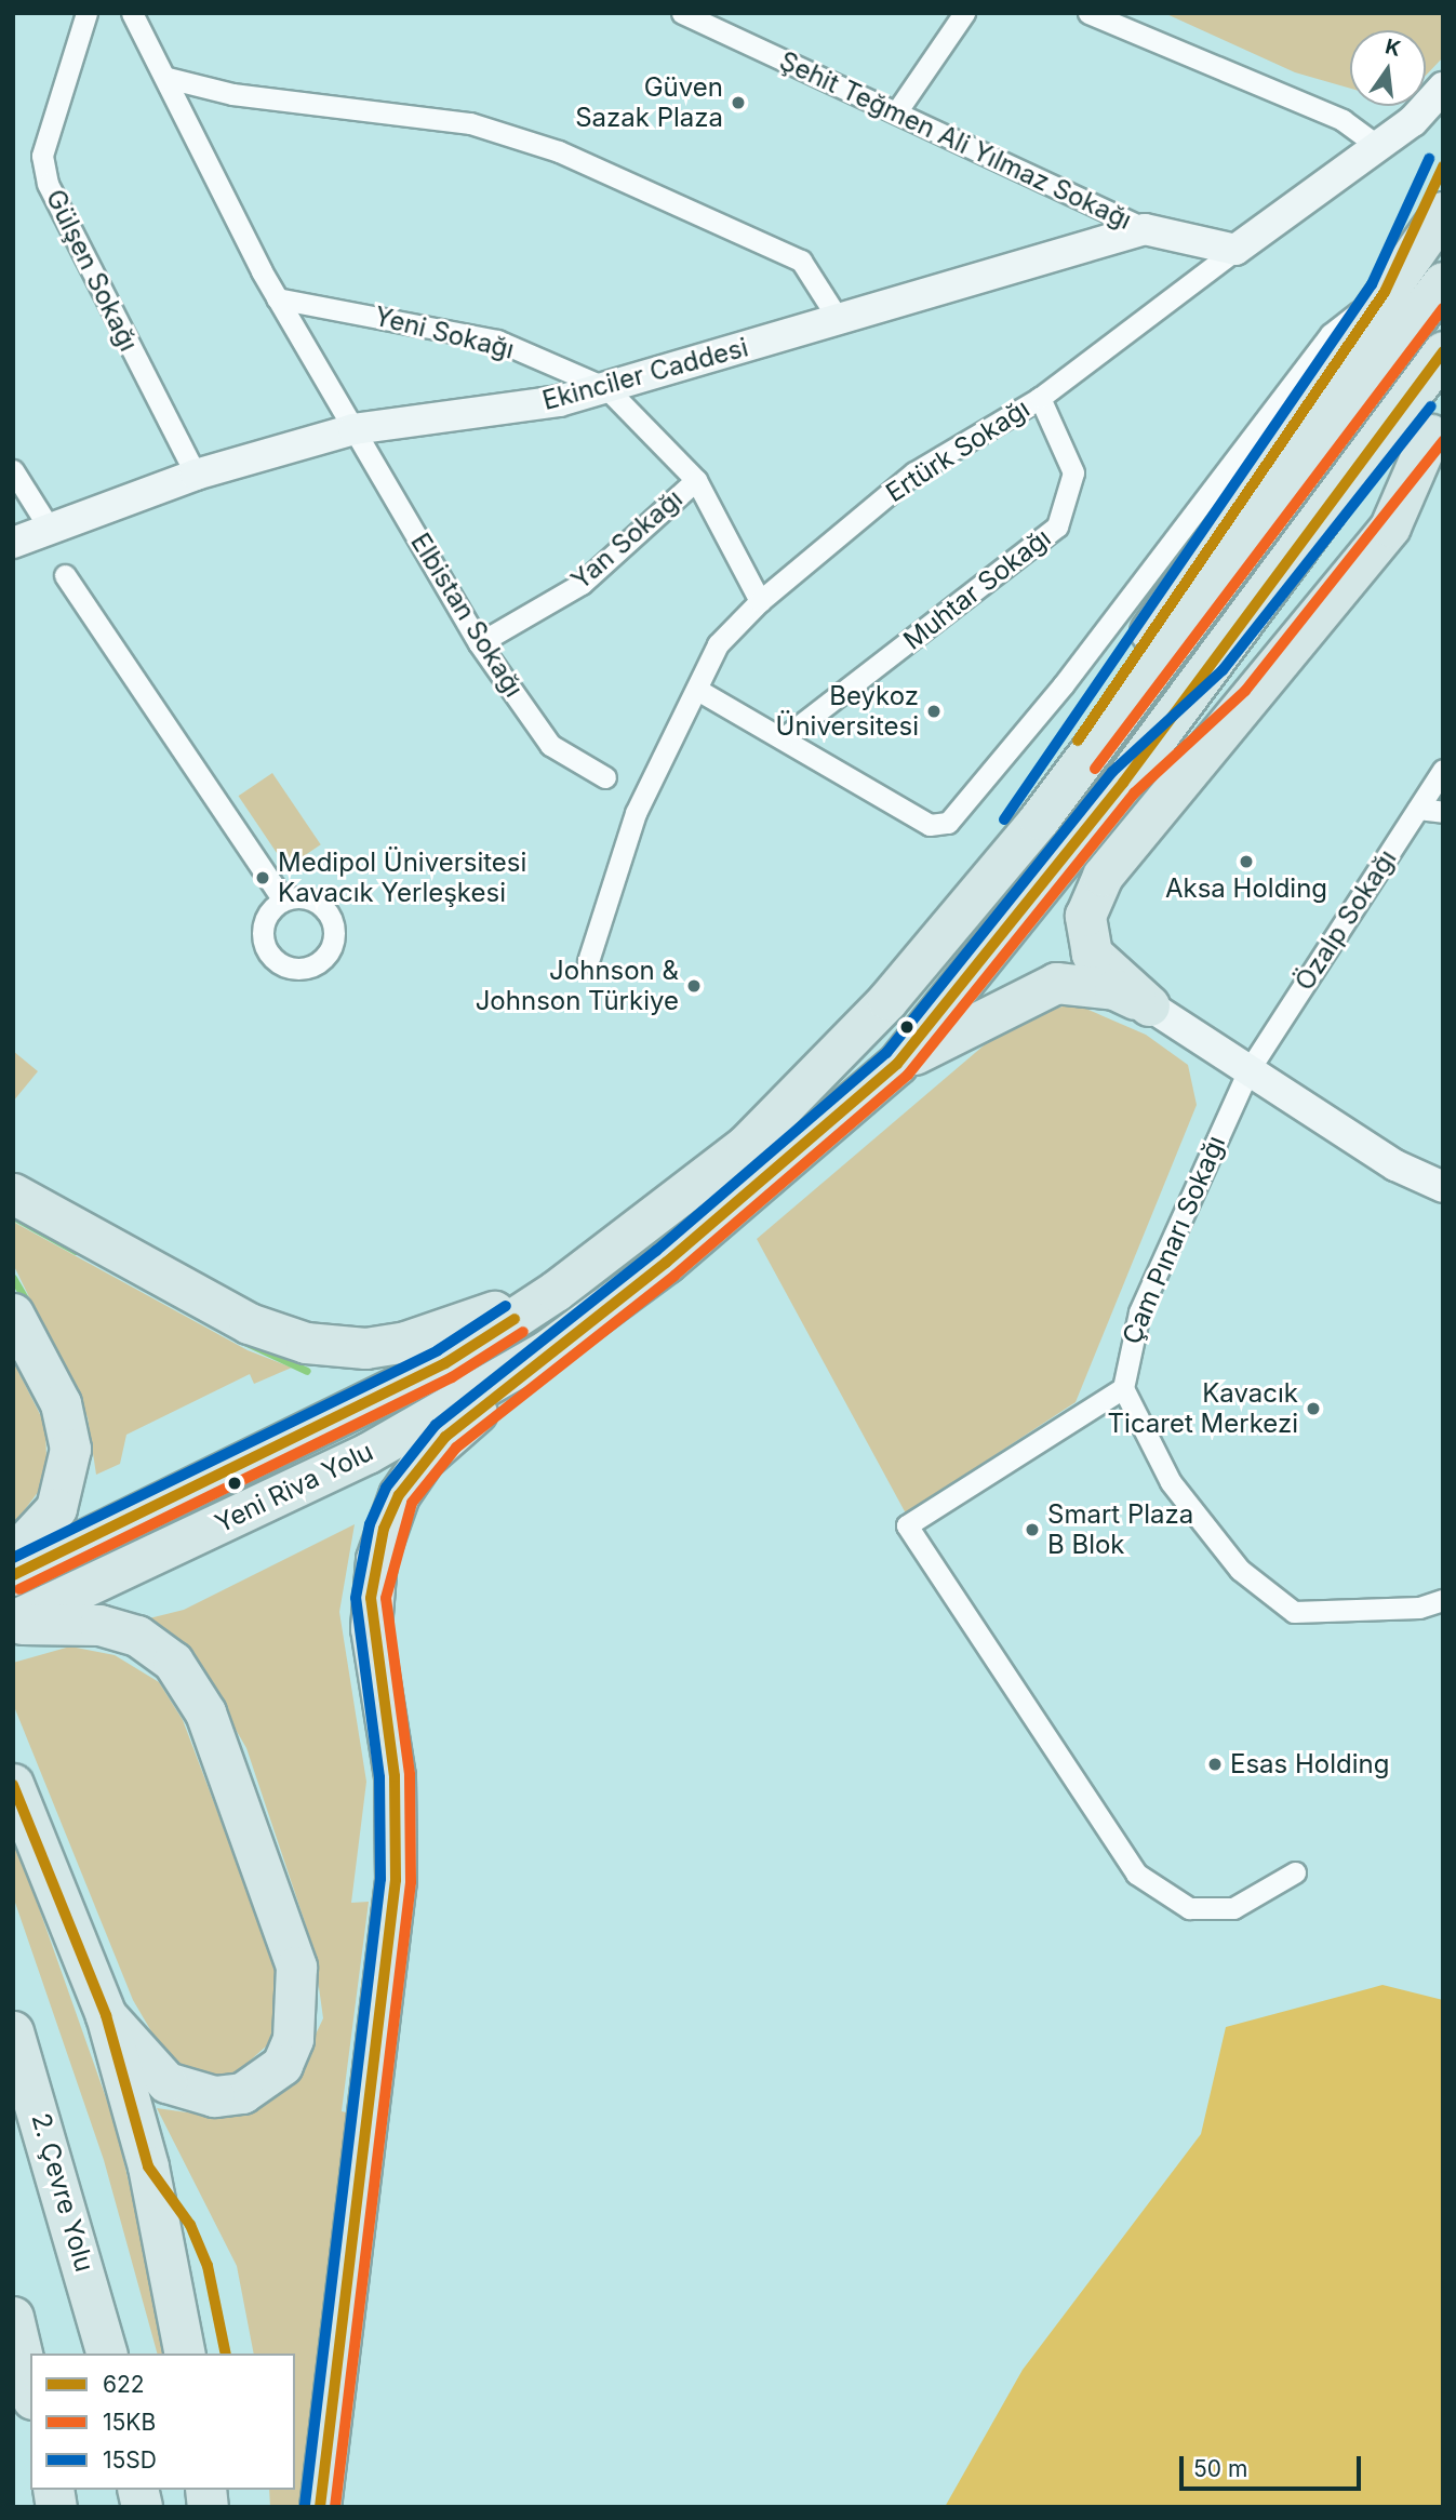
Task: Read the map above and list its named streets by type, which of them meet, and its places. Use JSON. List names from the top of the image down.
{
  "streets": {
    "highway": ["Yeni Riva Yolu", "2. Çevre Yolu"],
    "street": [
      "Şehit Teğmen Ali Yılmaz Sokağı",
      "Gülşen Sokağı",
      "Yeni Sokağı",
      "Ekinciler Caddesi",
      "Ertürk Sokağı",
      "Yan Sokağı",
      "Muhtar Sokağı",
      "Elbistan Sokağı",
      "Özalp Sokağı",
      "Çam Pınarı Sokağı"
    ]
  },
  "crossings": [
    ["Şehit Teğmen Ali Yılmaz Sokağı", "Ekinciler Caddesi"],
    ["Şehit Teğmen Ali Yılmaz Sokağı", "Ertürk Sokağı"],
    ["Gülşen Sokağı", "Ekinciler Caddesi"],
    ["Yeni Sokağı", "Ekinciler Caddesi"],
    ["Yeni Sokağı", "Elbistan Sokağı"],
    ["Ekinciler Caddesi", "Elbistan Sokağı"],
    ["Ertürk Sokağı", "Muhtar Sokağı"],
    ["Yan Sokağı", "Elbistan Sokağı"],
    ["Özalp Sokağı", "Çam Pınarı Sokağı"]
  ],
  "places": [
    "Güven Sazak Plaza",
    "Beykoz Üniversitesi",
    "Aksa Holding",
    "Medipol Üniversitesi Kavacık Yerleşkesi",
    "Johnson & Johnson Türkiye",
    "Kavacık Ticaret Merkezi",
    "Smart Plaza B Blok",
    "Esas Holding"
  ],
  "lines": ["transit line 15SD", "transit line 622", "transit line 15KB"],
  "legend": ["622", "15KB", "15SD"],
  "scale_bar": "50 m",
  "north": "top"
}
